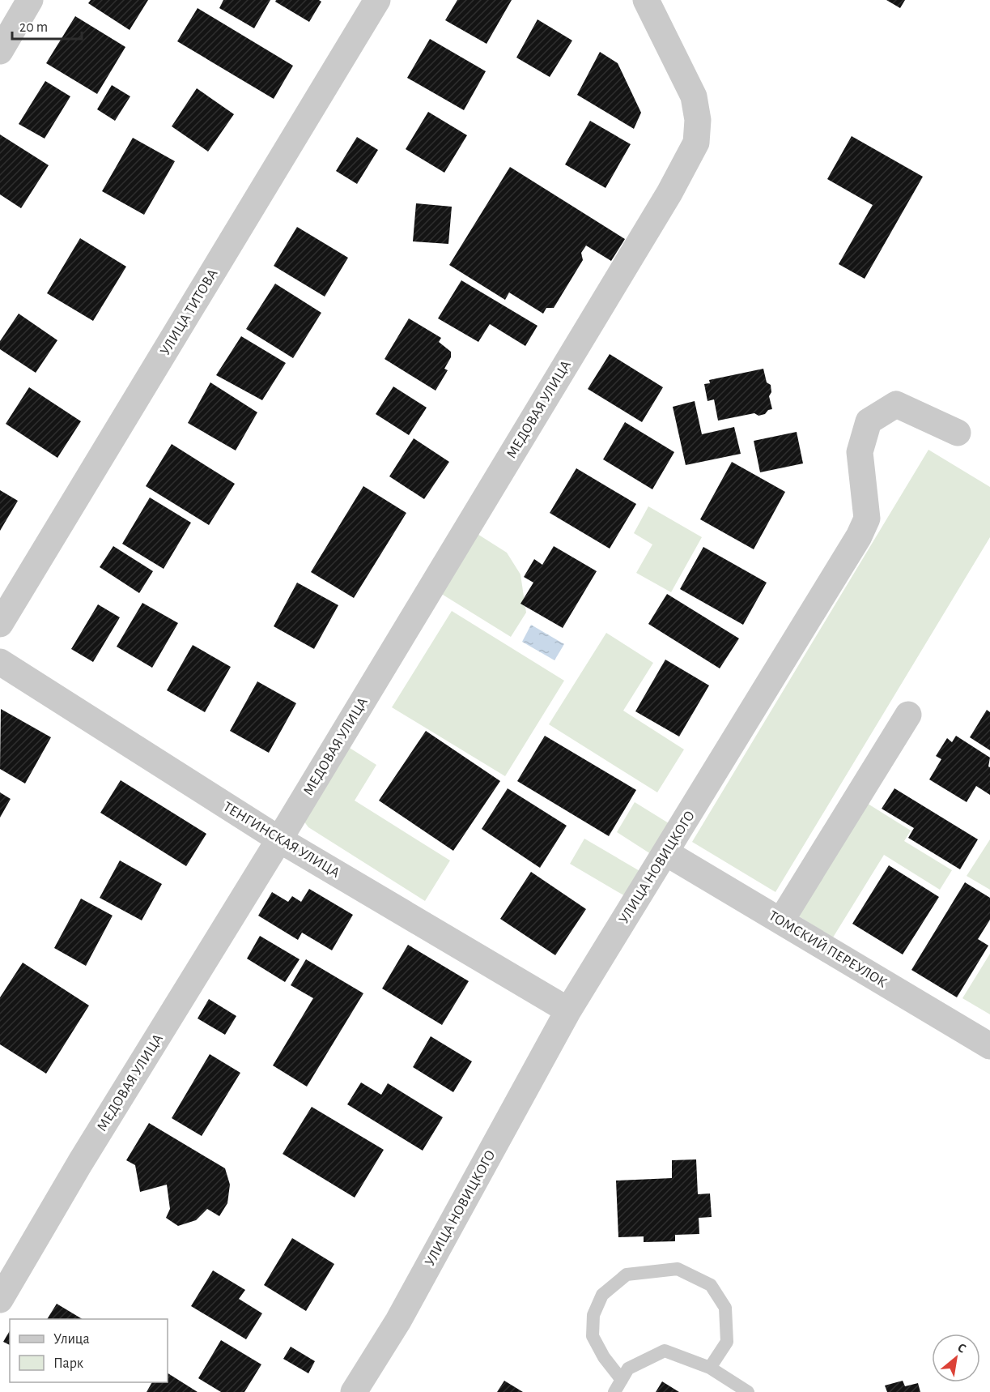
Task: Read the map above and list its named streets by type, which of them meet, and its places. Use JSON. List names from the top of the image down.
{
  "streets": {
    "street": [
      "УЛИЦА ТИТОВА",
      "МЕДОВАЯ УЛИЦА",
      "ТЕНГИНСКАЯ УЛИЦА",
      "УЛИЦА НОВИЦКОГО",
      "ТОМСКИЙ ПЕРЕУЛОК"
    ]
  },
  "crossings": [
    ["МЕДОВАЯ УЛИЦА", "ТЕНГИНСКАЯ УЛИЦА"],
    ["ТЕНГИНСКАЯ УЛИЦА", "УЛИЦА НОВИЦКОГО"],
    ["УЛИЦА НОВИЦКОГО", "ТОМСКИЙ ПЕРЕУЛОК"]
  ],
  "legend": ["Улица", "Парк"],
  "scale_bar": "20 m",
  "north": "top right"
}
